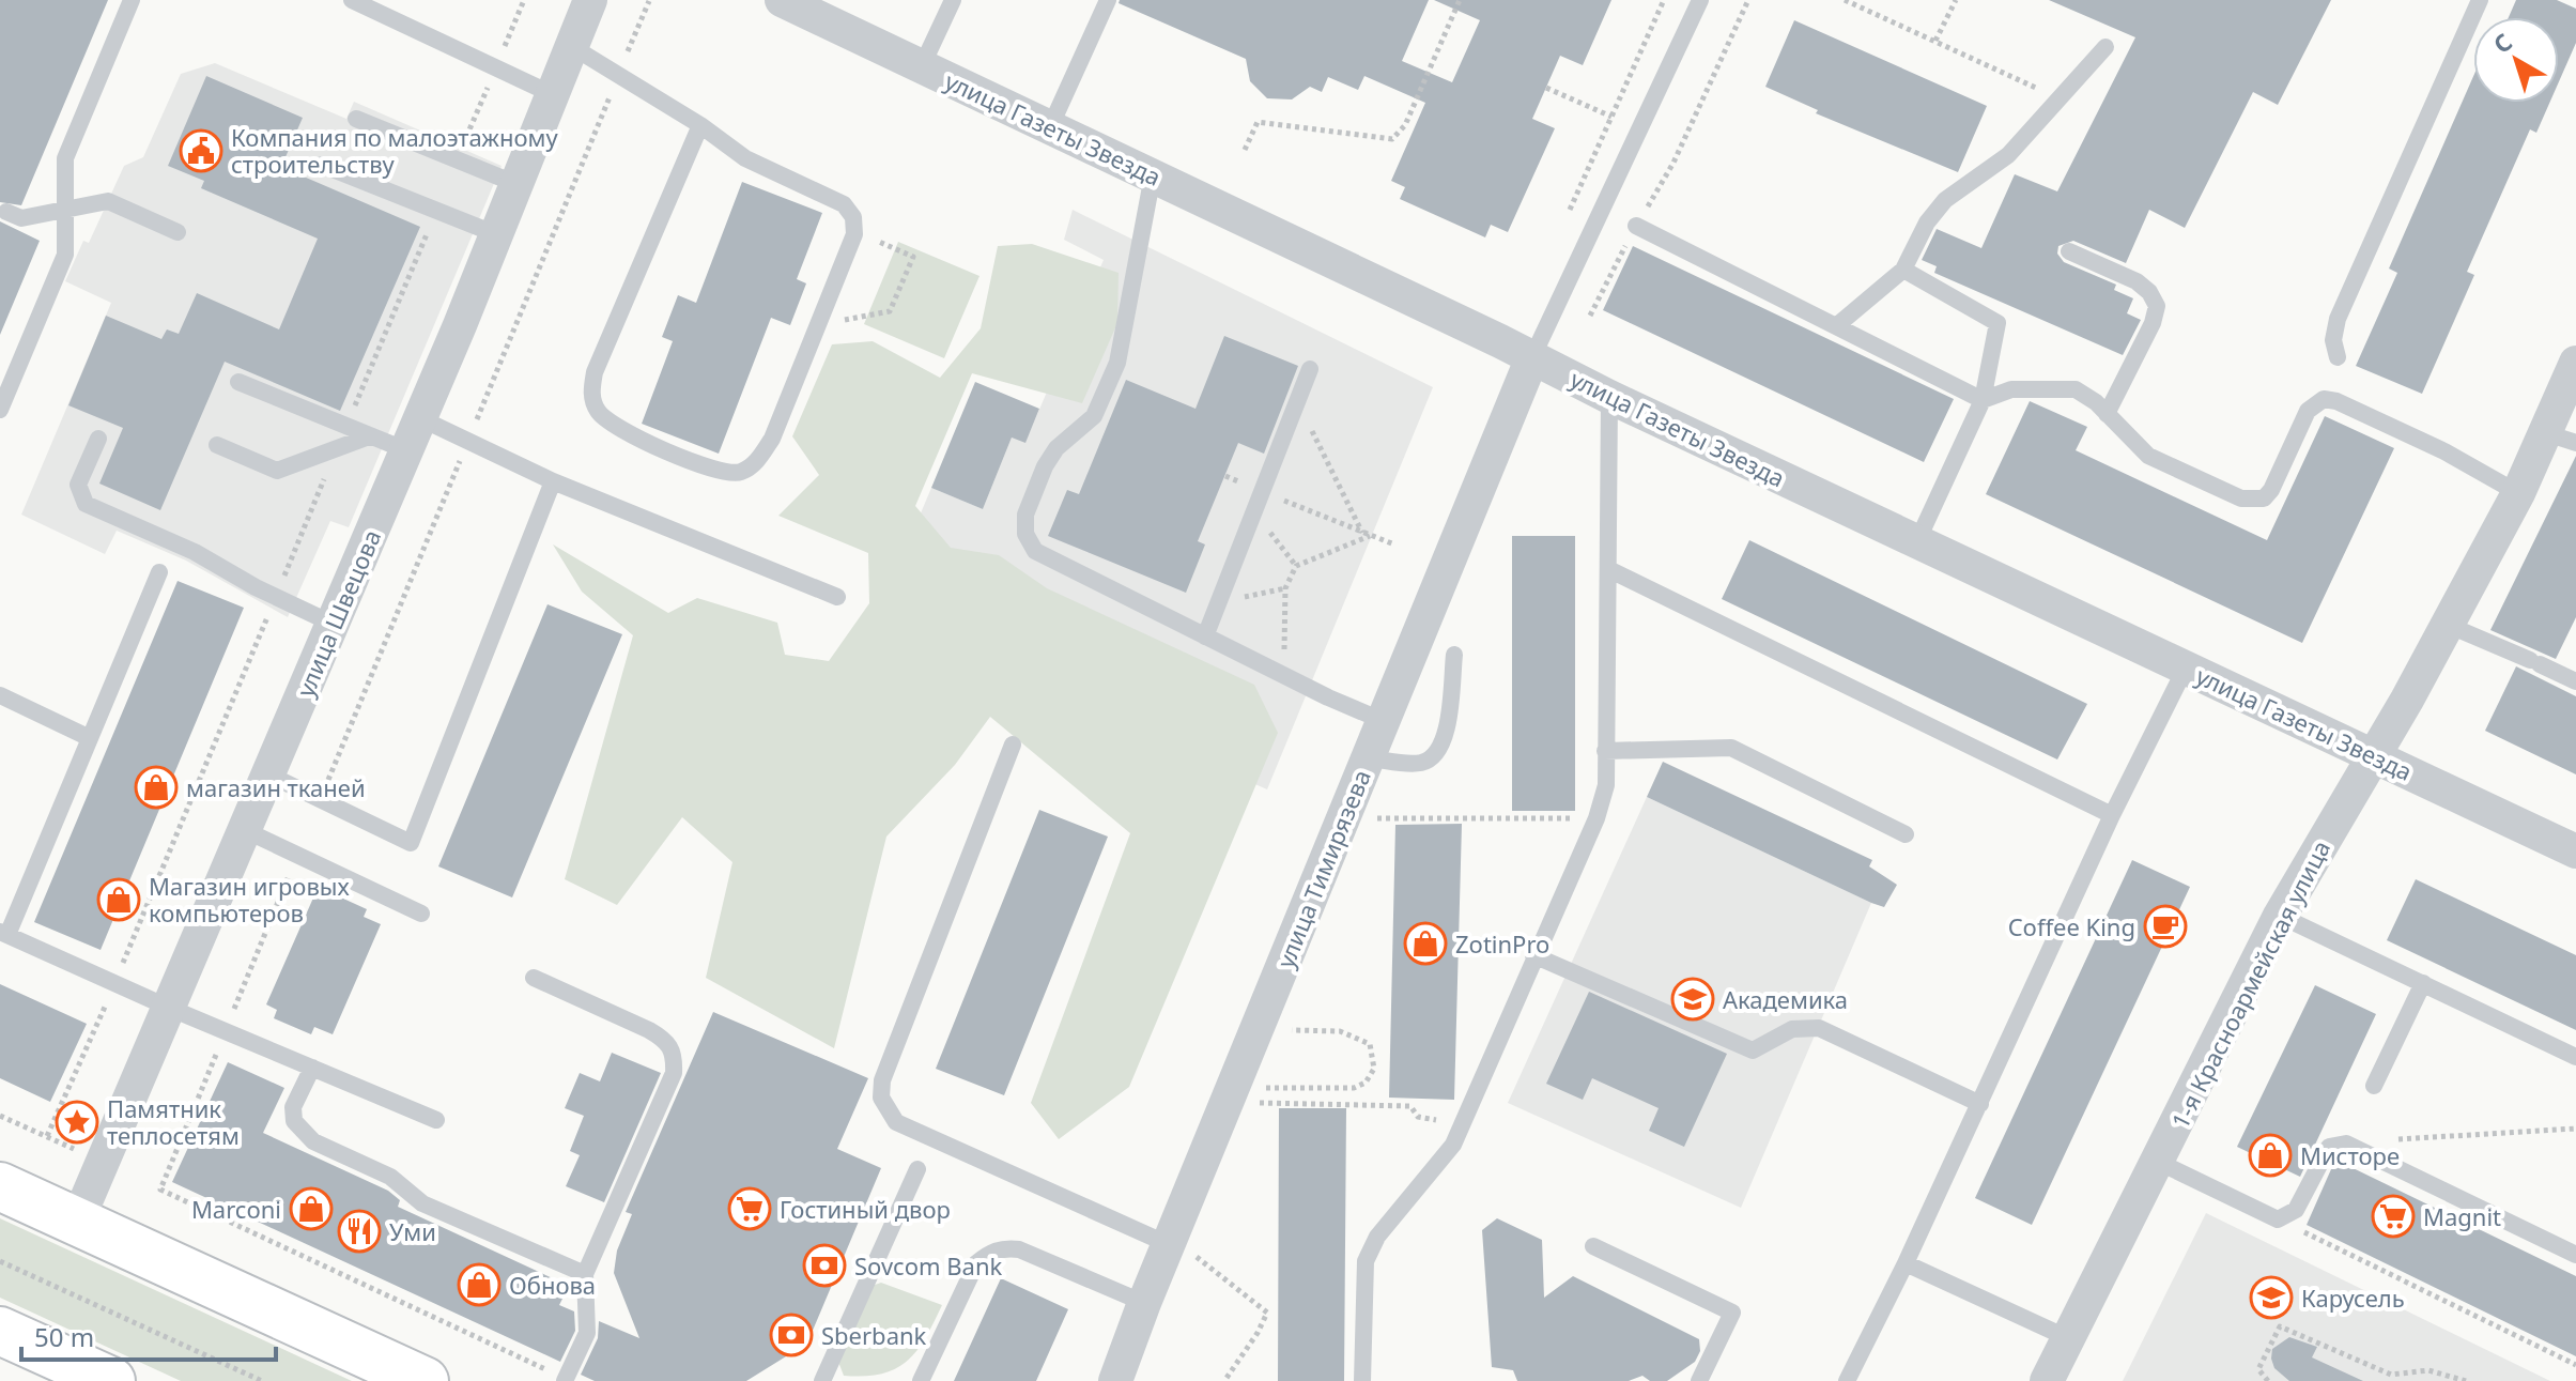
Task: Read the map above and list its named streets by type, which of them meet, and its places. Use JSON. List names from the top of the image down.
{
  "streets": {
    "street": [
      "улица Газеты Звезда",
      "улица Швецова",
      "улица Тимирязева",
      "1-я Красноармейская улица"
    ]
  },
  "crossings": [
    ["улица Газеты Звезда", "улица Тимирязева"],
    ["улица Газеты Звезда", "1-я Красноармейская улица"]
  ],
  "places": {
    "public building": ["Компания по малоэтажному строительству"],
    "shop": [
      "магазин тканей",
      "Магазин игровых компьютеров",
      "ZotinPro",
      "Мисторе",
      "Marconi",
      "Обнова"
    ],
    "cafe": ["Coffee King"],
    "school or university": ["Академика", "Карусель"],
    "place": ["Памятник теплосетям"],
    "supermarket": ["Гостиный двор", "Magnit"],
    "restaurant": ["Уми"],
    "bank": ["Sovcom Bank", "Sberbank"]
  },
  "scale_bar": "50 m",
  "north": "top left"
}
